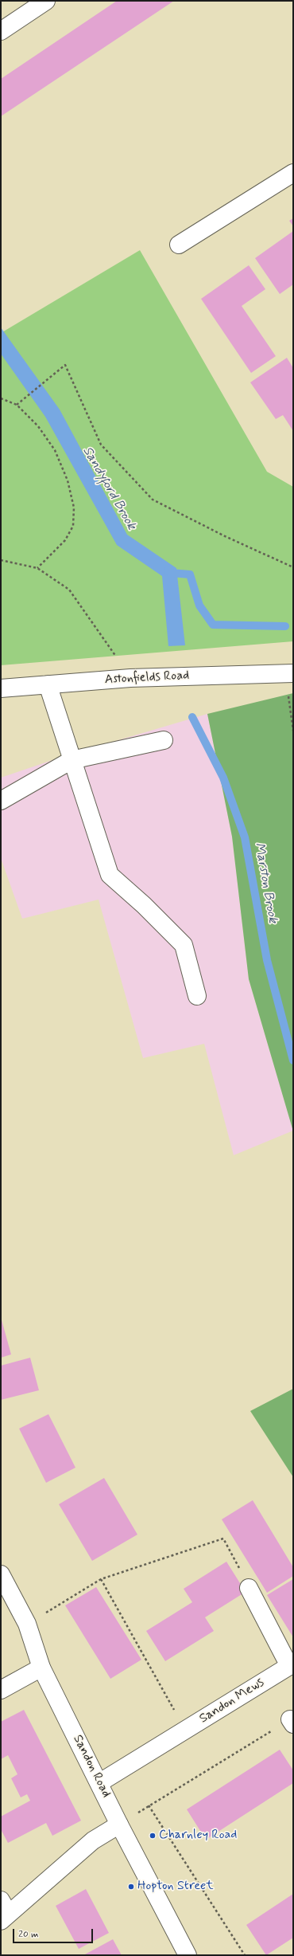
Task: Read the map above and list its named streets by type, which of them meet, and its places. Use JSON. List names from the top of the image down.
{
  "streets": {
    "street": ["Astonfields Road", "Sandon Mews", "Sandon Road"]
  },
  "crossings": [
    ["Sandon Mews", "Sandon Road"]
  ],
  "water": ["Sandyford Brook", "Marston Brook"],
  "places": ["Charnley Road", "Hopton Street"],
  "scale_bar": "20 m"
}
